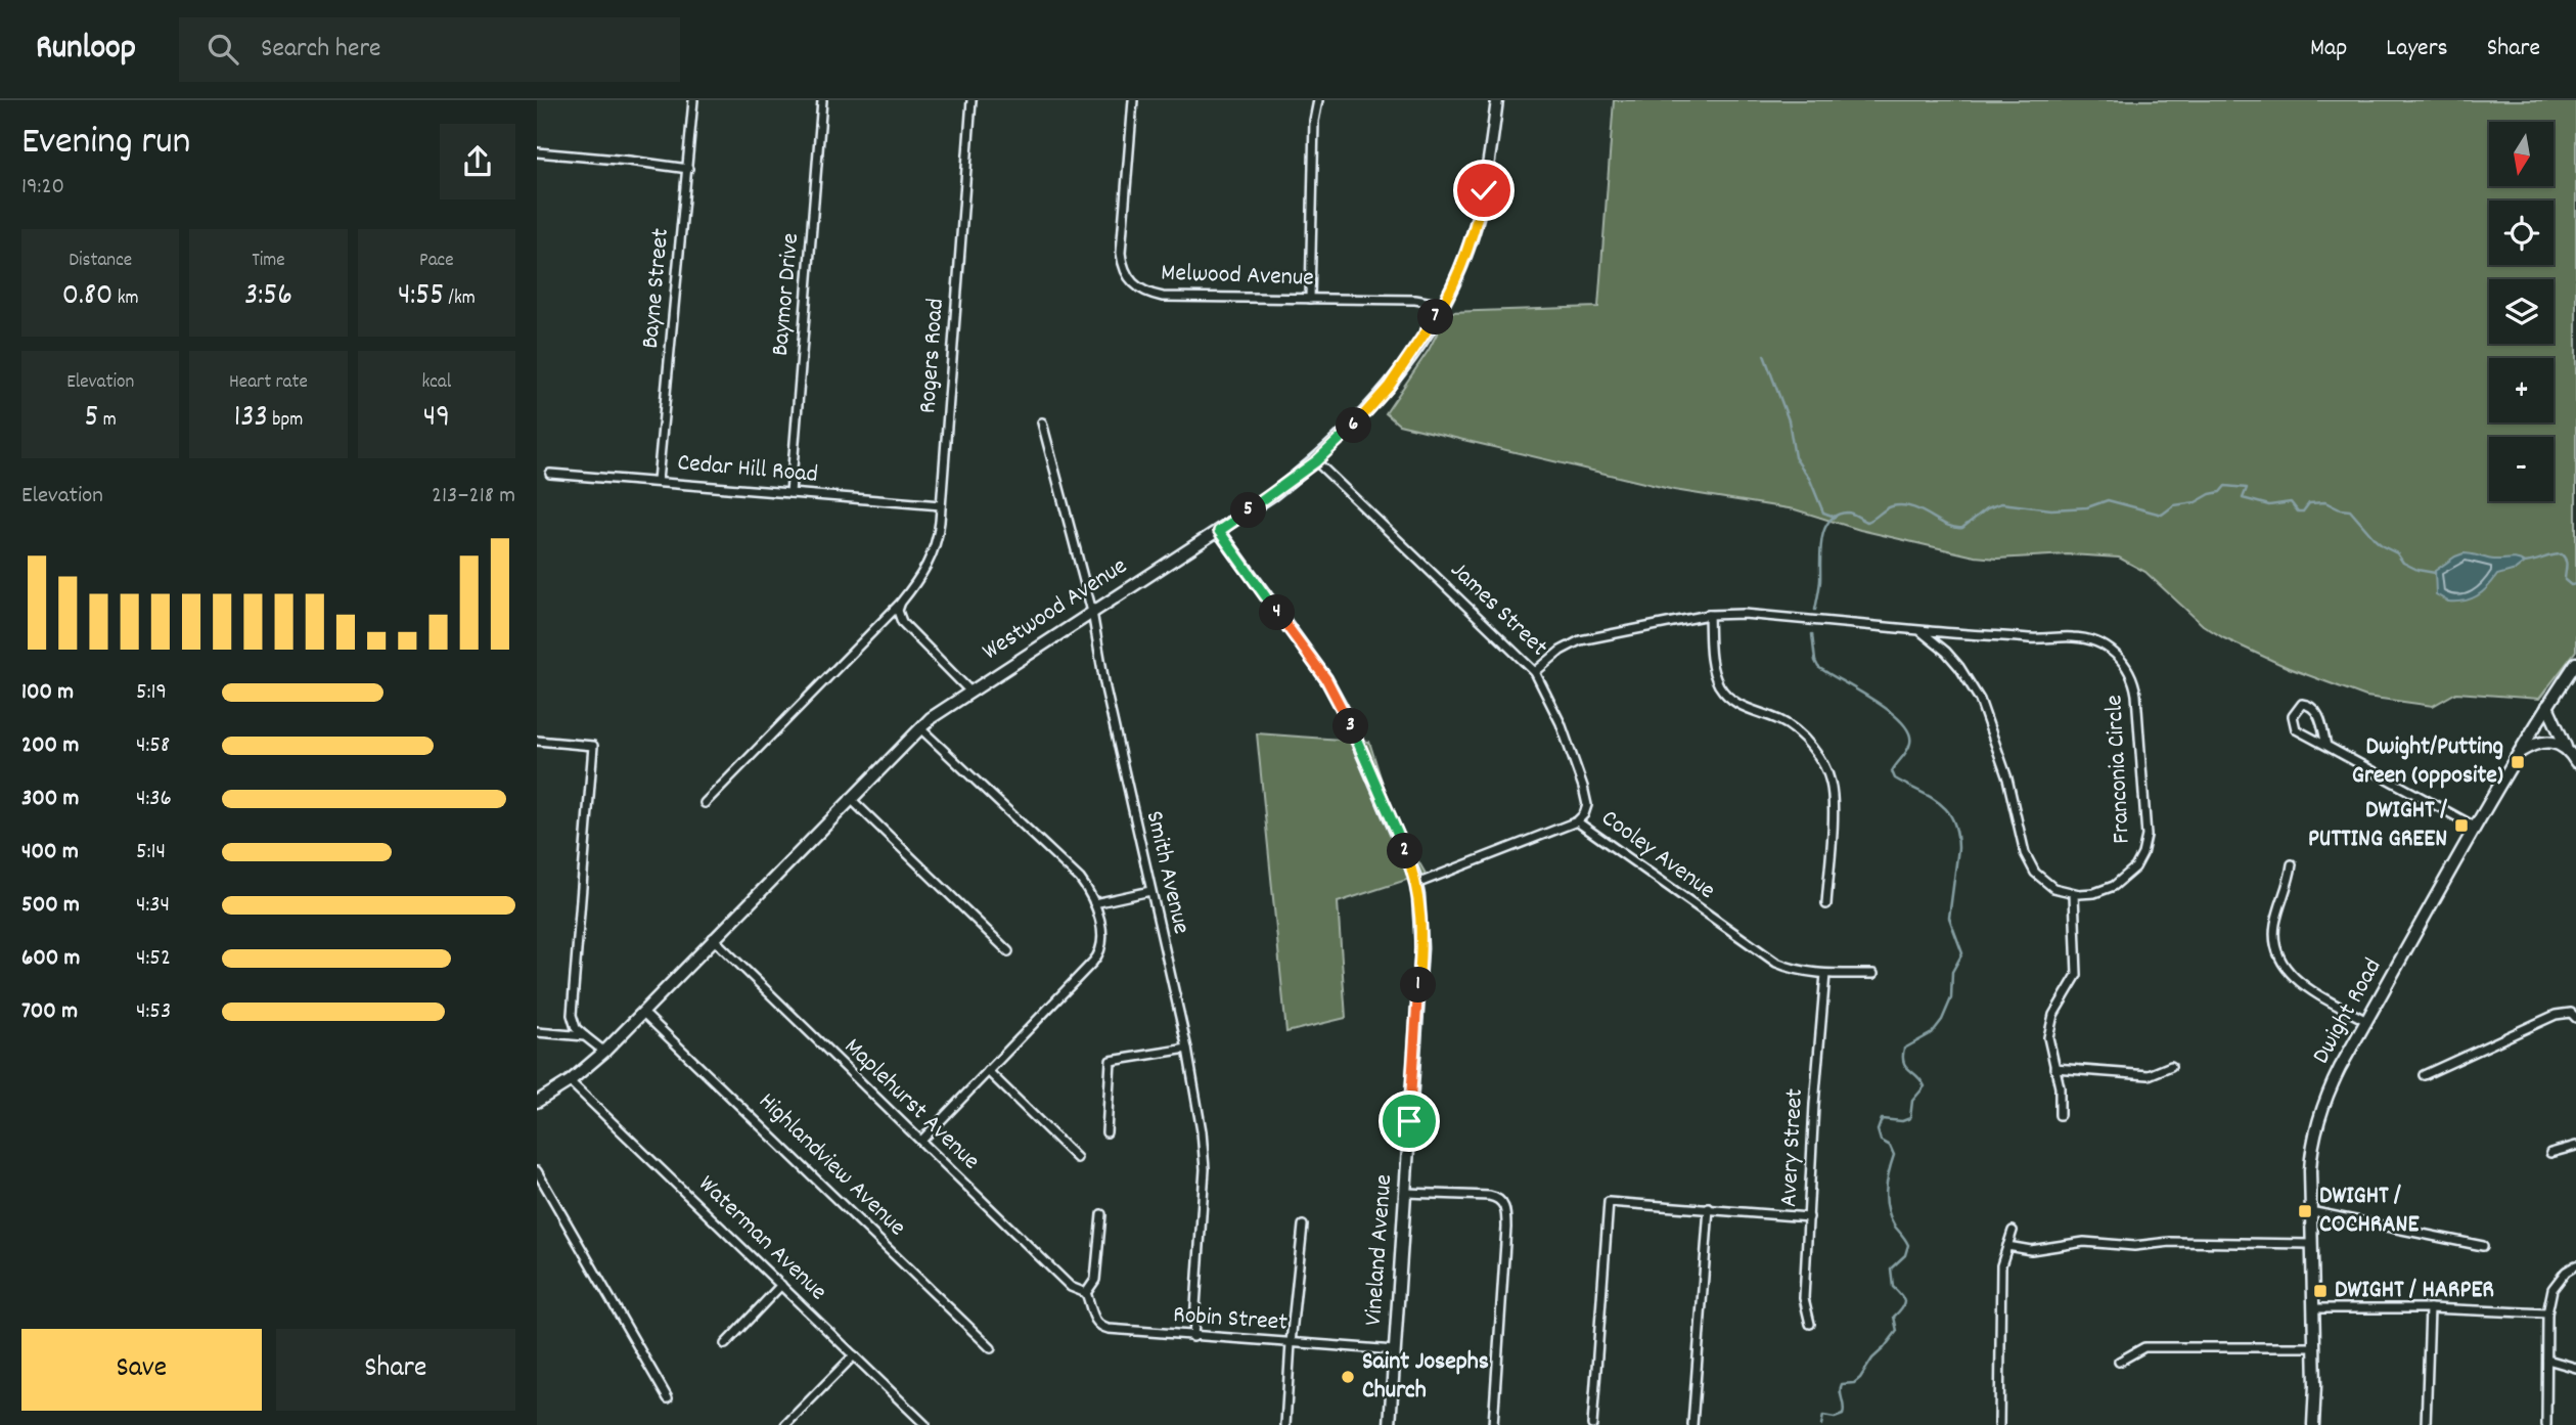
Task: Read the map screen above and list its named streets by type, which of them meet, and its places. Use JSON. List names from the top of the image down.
{
  "streets": {
    "street": [
      "Melwood Avenue",
      "Bayne Street",
      "Baymor Drive",
      "Rogers Road",
      "Cedar Hill Road",
      "Westwood Avenue",
      "James Street",
      "Franconia Circle",
      "Cooley Avenue",
      "Smith Avenue",
      "Dwight Road",
      "Maplehurst Avenue",
      "Avery Street",
      "Highlandview Avenue",
      "Waterman Avenue",
      "Vineland Avenue",
      "Robin Street"
    ]
  },
  "crossings": [
    ["Melwood Avenue", "Westwood Avenue"],
    ["Bayne Street", "Cedar Hill Road"],
    ["Baymor Drive", "Cedar Hill Road"],
    ["Rogers Road", "Cedar Hill Road"],
    ["Westwood Avenue", "James Street"],
    ["Westwood Avenue", "Smith Avenue"],
    ["Westwood Avenue", "Maplehurst Avenue"],
    ["Westwood Avenue", "Highlandview Avenue"],
    ["Westwood Avenue", "Waterman Avenue"],
    ["Westwood Avenue", "Vineland Avenue"],
    ["James Street", "Franconia Circle"],
    ["James Street", "Cooley Avenue"],
    ["Cooley Avenue", "Avery Street"],
    ["Cooley Avenue", "Vineland Avenue"],
    ["Smith Avenue", "Robin Street"],
    ["Maplehurst Avenue", "Robin Street"],
    ["Vineland Avenue", "Robin Street"]
  ],
  "places": {
    "transit": [
      "Dwight/Putting Green (opposite)",
      "DWIGHT / PUTTING GREEN",
      "DWIGHT / COCHRANE",
      "DWIGHT / HARPER"
    ],
    "other": ["Saint Josephs Church"]
  },
  "north": "bottom",
  "page": {
    "header": "Runloop",
    "search": "Search here",
    "nav": ["Map", "Layers", "Share"],
    "heading": ["Evening run", "19:20"],
    "map_buttons": ["+", "−"],
    "stats": [
      ["Distance", "0.80 km"],
      ["Time", "3:56"],
      ["Pace", "4:55 /km"],
      ["Elevation", "5 m"],
      ["Heart rate", "133 bpm"],
      ["kcal", "49"]
    ],
    "pins": [
      "7",
      "6",
      "5",
      "4",
      "3",
      "2",
      "1"
    ],
    "chart": ["Elevation", "213–218 m"],
    "list": [
      {
        "name": "100 m",
        "note": "5:19"
      },
      {
        "name": "200 m",
        "note": "4:58"
      },
      {
        "name": "300 m",
        "note": "4:36"
      },
      {
        "name": "400 m",
        "note": "5:14"
      },
      {
        "name": "500 m",
        "note": "4:34"
      },
      {
        "name": "600 m",
        "note": "4:52"
      },
      {
        "name": "700 m",
        "note": "4:53"
      }
    ],
    "buttons": ["Save", "Share"]
  }
}
